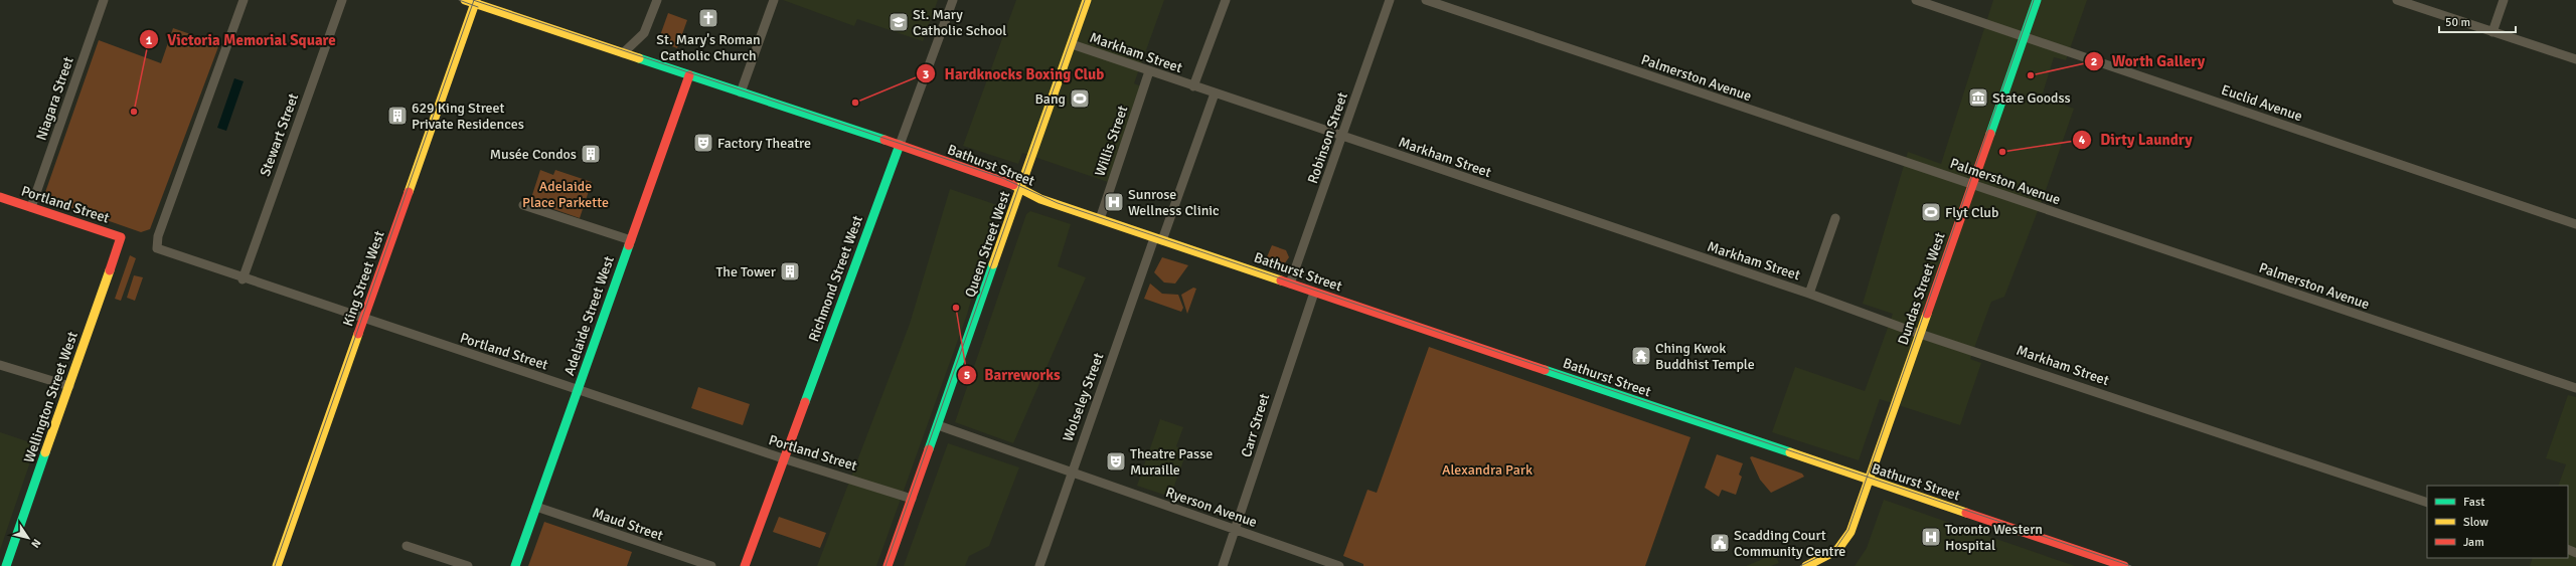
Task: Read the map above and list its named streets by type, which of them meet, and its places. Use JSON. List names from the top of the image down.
{
  "streets": {
    "main road": [
      "Bathurst Street",
      "Portland Street",
      "Queen Street West",
      "King Street West",
      "Richmond Street West",
      "Dundas Street West",
      "Adelaide Street West",
      "Wellington Street West"
    ],
    "street": [
      "Markham Street",
      "Palmerston Avenue",
      "Niagara Street",
      "Euclid Avenue",
      "Stewart Street",
      "Robinson Street",
      "Willis Street",
      "Wolseley Street",
      "Carr Street",
      "Ryerson Avenue",
      "Maud Street"
    ]
  },
  "crossings": [
    ["Markham Street", "Robinson Street"],
    ["Markham Street", "Willis Street"],
    ["Markham Street", "Queen Street West"],
    ["Markham Street", "Dundas Street West"],
    ["Markham Street", "Wolseley Street"],
    ["Palmerston Avenue", "Dundas Street West"],
    ["Niagara Street", "Portland Street"],
    ["Euclid Avenue", "Dundas Street West"],
    ["Stewart Street", "Portland Street"],
    ["Robinson Street", "Bathurst Street"],
    ["Willis Street", "Bathurst Street"],
    ["Bathurst Street", "Queen Street West"],
    ["Bathurst Street", "King Street West"],
    ["Bathurst Street", "Richmond Street West"],
    ["Bathurst Street", "Dundas Street West"],
    ["Bathurst Street", "Adelaide Street West"],
    ["Bathurst Street", "Wolseley Street"],
    ["Bathurst Street", "Carr Street"],
    ["Portland Street", "Queen Street West"],
    ["Portland Street", "King Street West"],
    ["Portland Street", "Richmond Street West"],
    ["Portland Street", "Adelaide Street West"],
    ["Portland Street", "Wellington Street West"],
    ["Queen Street West", "Ryerson Avenue"],
    ["Adelaide Street West", "Maud Street"],
    ["Wolseley Street", "Ryerson Avenue"],
    ["Carr Street", "Ryerson Avenue"]
  ],
  "parks": ["Adelaide Place Parkette", "Alexandra Park"],
  "places": {
    "church": ["St. Mary's Roman Catholic Church"],
    "school or university": ["St. Mary Catholic School"],
    "other": [
      "Worth Gallery",
      "Hardknocks Boxing Club",
      "Victoria Memorial Square",
      "Dirty Laundry",
      "Barreworks"
    ],
    "museum": ["State Goodss"],
    "sports": ["Bang", "Flyt Club"],
    "building": ["629 King Street Private Residences", "Musée Condos", "The Tower"],
    "theatre": ["Factory Theatre", "Theatre Passe Muraille"],
    "hospital": ["Sunrose Wellness Clinic", "Toronto Western Hospital"],
    "temple": ["Ching Kwok Buddhist Temple"],
    "public building": ["Scadding Court Community Centre"]
  },
  "legend": ["Fast", "Slow", "Jam"],
  "scale_bar": "50 m",
  "north": "bottom right"
}
